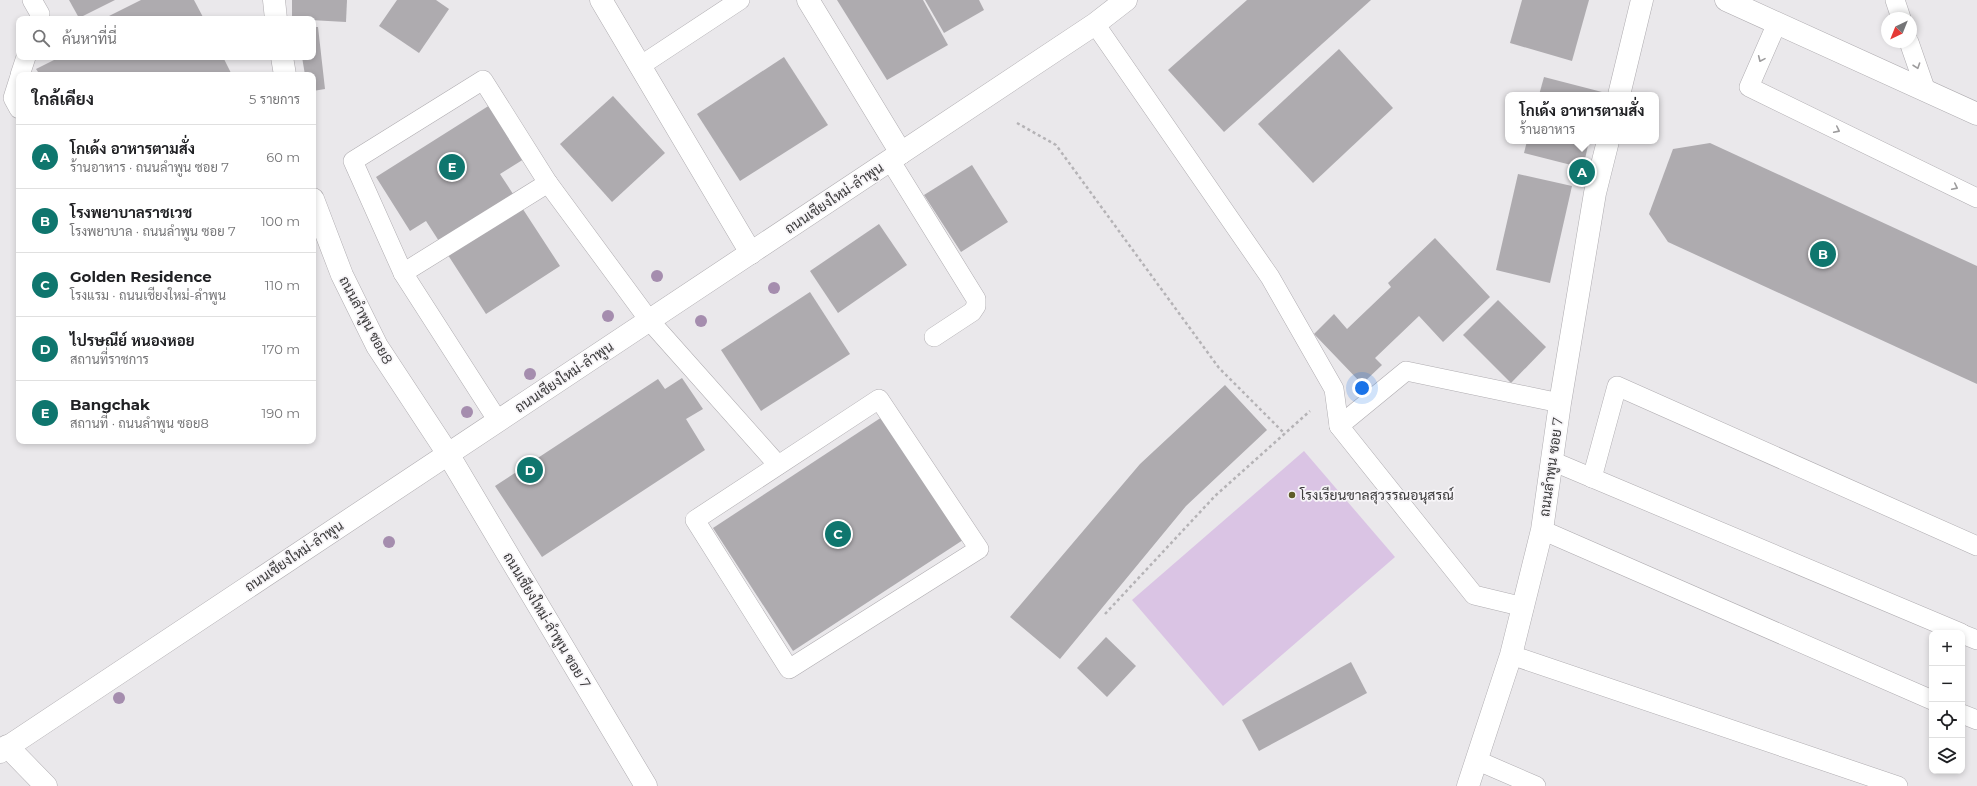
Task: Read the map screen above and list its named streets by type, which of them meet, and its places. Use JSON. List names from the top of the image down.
{
  "streets": {
    "street": [
      "ถนนเชียงใหม่-ลำพูน",
      "ถนนลำพูน ซอย8",
      "ถนนลำพูน ซอย 7",
      "ถนนเชียงใหม่-ลำพูน ซอย 7"
    ]
  },
  "crossings": [
    ["ถนนเชียงใหม่-ลำพูน", "ถนนลำพูน ซอย8"],
    ["ถนนเชียงใหม่-ลำพูน", "ถนนเชียงใหม่-ลำพูน ซอย 7"],
    ["ถนนลำพูน ซอย8", "ถนนเชียงใหม่-ลำพูน ซอย 7"]
  ],
  "places": ["โรงเรียนขาลสุวรรณอนุสรณ์"],
  "north": "bottom left",
  "page": {
    "search": "ค้นหาที่นี่",
    "heading": ["ใกล้เคียง", "5 รายการ"],
    "popup": ["โกเด้ง อาหารตามสั่ง", "ร้านอาหาร"],
    "list": [
      {
        "mark": "A",
        "name": "โกเด้ง อาหารตามสั่ง",
        "note": "ร้านอาหาร · ถนนลำพูน ซอย 7",
        "value": "60 m"
      },
      {
        "mark": "B",
        "name": "โรงพยาบาลราชเวช",
        "note": "โรงพยาบาล · ถนนลำพูน ซอย 7",
        "value": "100 m"
      },
      {
        "mark": "C",
        "name": "Golden Residence",
        "note": "โรงแรม · ถนนเชียงใหม่-ลำพูน",
        "value": "110 m"
      },
      {
        "mark": "D",
        "name": "ไปรษณีย์ หนองหอย",
        "note": "สถานที่ราชการ",
        "value": "170 m"
      },
      {
        "mark": "E",
        "name": "Bangchak",
        "note": "สถานที่ · ถนนลำพูน ซอย8",
        "value": "190 m"
      }
    ],
    "pins": [
      "E",
      "A",
      "B",
      "D",
      "C"
    ],
    "map_buttons": ["+", "−"]
  }
}
